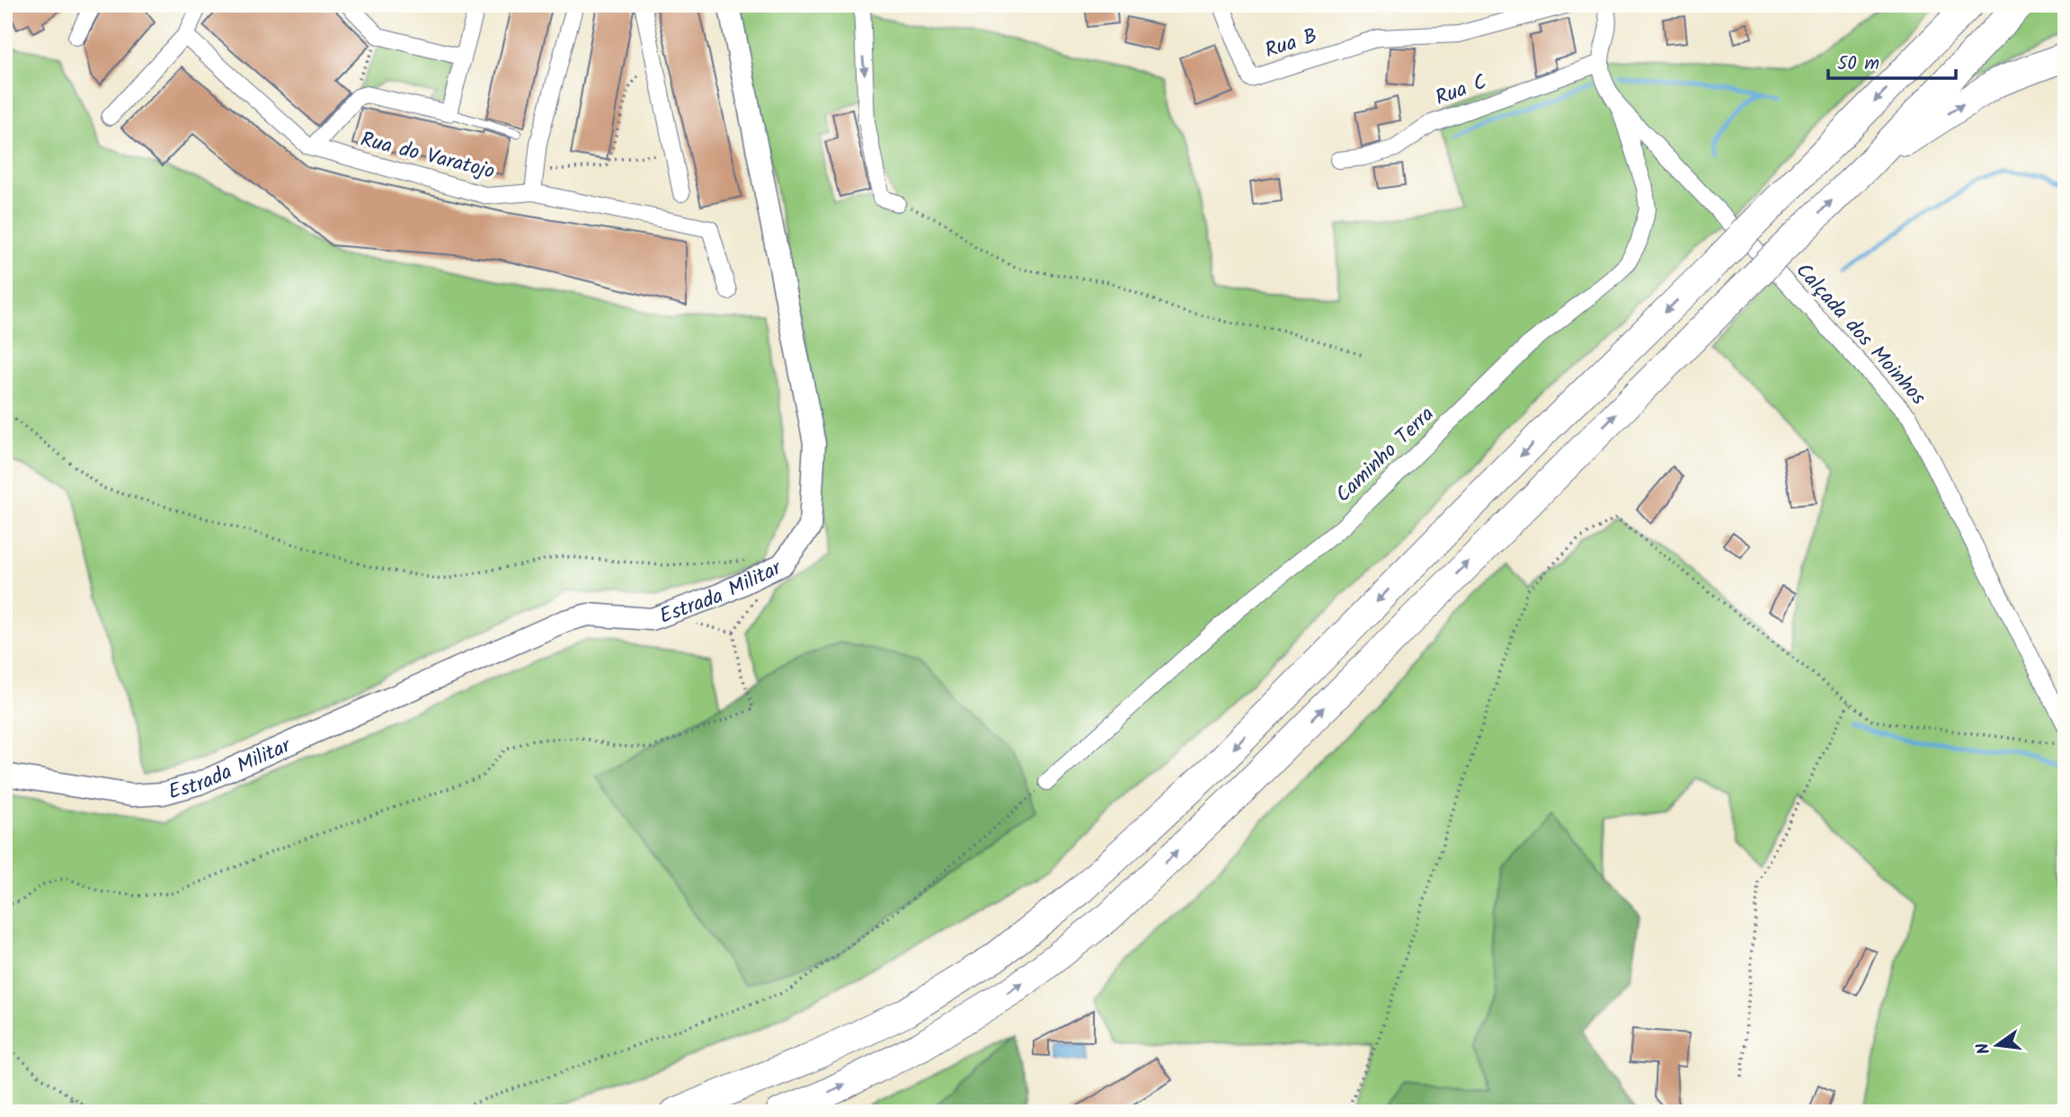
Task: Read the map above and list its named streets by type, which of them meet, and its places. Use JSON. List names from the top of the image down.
{
  "streets": {
    "street": [
      "Rua B",
      "Rua C",
      "Rua do Varatojo",
      "Calçada dos Moinhos",
      "Caminho Terra",
      "Estrada Militar"
    ]
  },
  "crossings": [
    ["Rua C", "Calçada dos Moinhos"],
    ["Calçada dos Moinhos", "Caminho Terra"]
  ],
  "scale_bar": "50 m",
  "north": "left"
}
